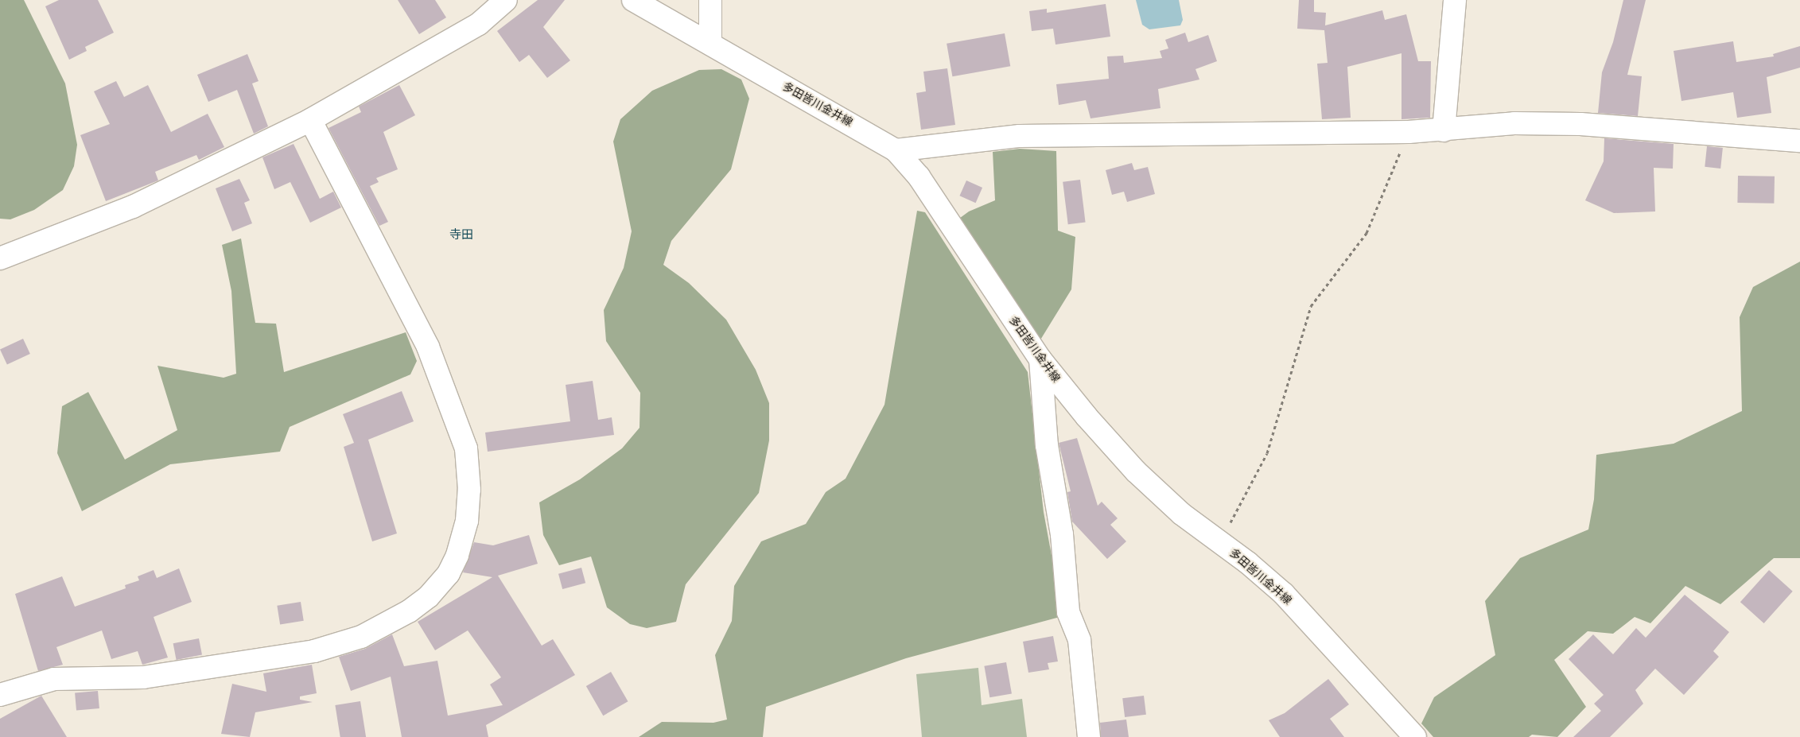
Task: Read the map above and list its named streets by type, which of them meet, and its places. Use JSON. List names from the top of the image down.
{
  "streets": {
    "street": ["多田皆川金井線"]
  },
  "districts": ["寺田"]
}
